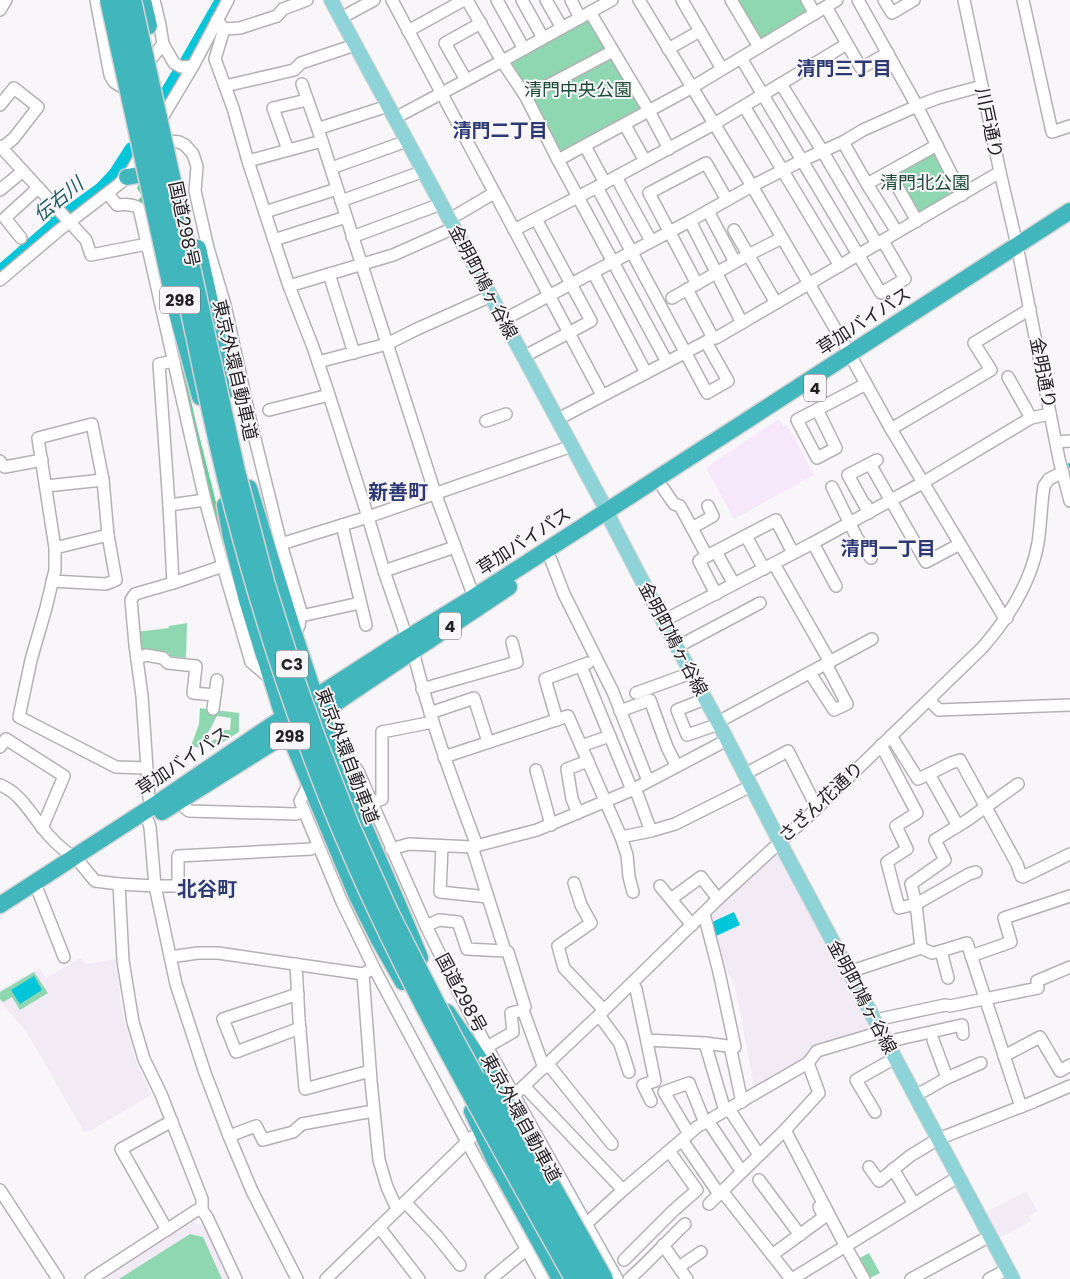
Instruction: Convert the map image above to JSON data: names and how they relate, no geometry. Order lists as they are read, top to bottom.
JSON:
{
  "streets": {
    "highway": [
      "国道298号",
      "298",
      "草加バイパス",
      "東京外環自動車道",
      "4",
      "C3"
    ],
    "main road": ["金明町鳩ヶ谷線"],
    "street": ["川戸通り", "金明通り", "さざん花通り"]
  },
  "crossings": [
    ["川戸通り", "草加バイパス"],
    ["川戸通り", "金明通り"],
    ["国道298号", "298"],
    ["国道298号", "草加バイパス"],
    ["金明町鳩ヶ谷線", "草加バイパス"],
    ["金明町鳩ヶ谷線", "さざん花通り"],
    ["298", "草加バイパス"],
    ["草加バイパス", "金明通り"],
    ["金明通り", "さざん花通り"]
  ],
  "districts": [
    "清門三丁目",
    "清門二丁目",
    "新善町",
    "清門一丁目",
    "北谷町"
  ],
  "water": ["伝右川"],
  "parks": ["清門中央公園", "清門北公園"]
}
